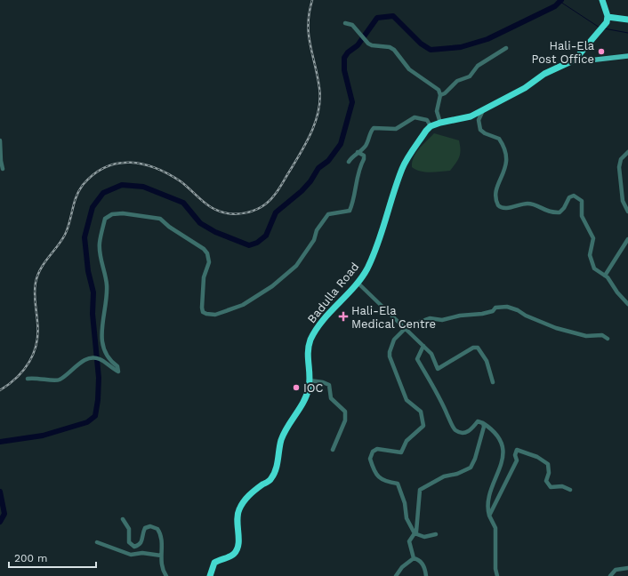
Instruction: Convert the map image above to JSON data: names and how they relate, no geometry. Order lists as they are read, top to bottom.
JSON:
{
  "streets": {
    "highway": ["Badulla Road"]
  },
  "places": {
    "other": ["Hali-Ela Post Office", "IOC"],
    "health": ["Hali-Ela Medical Centre"]
  },
  "scale_bar": "200 m"
}
